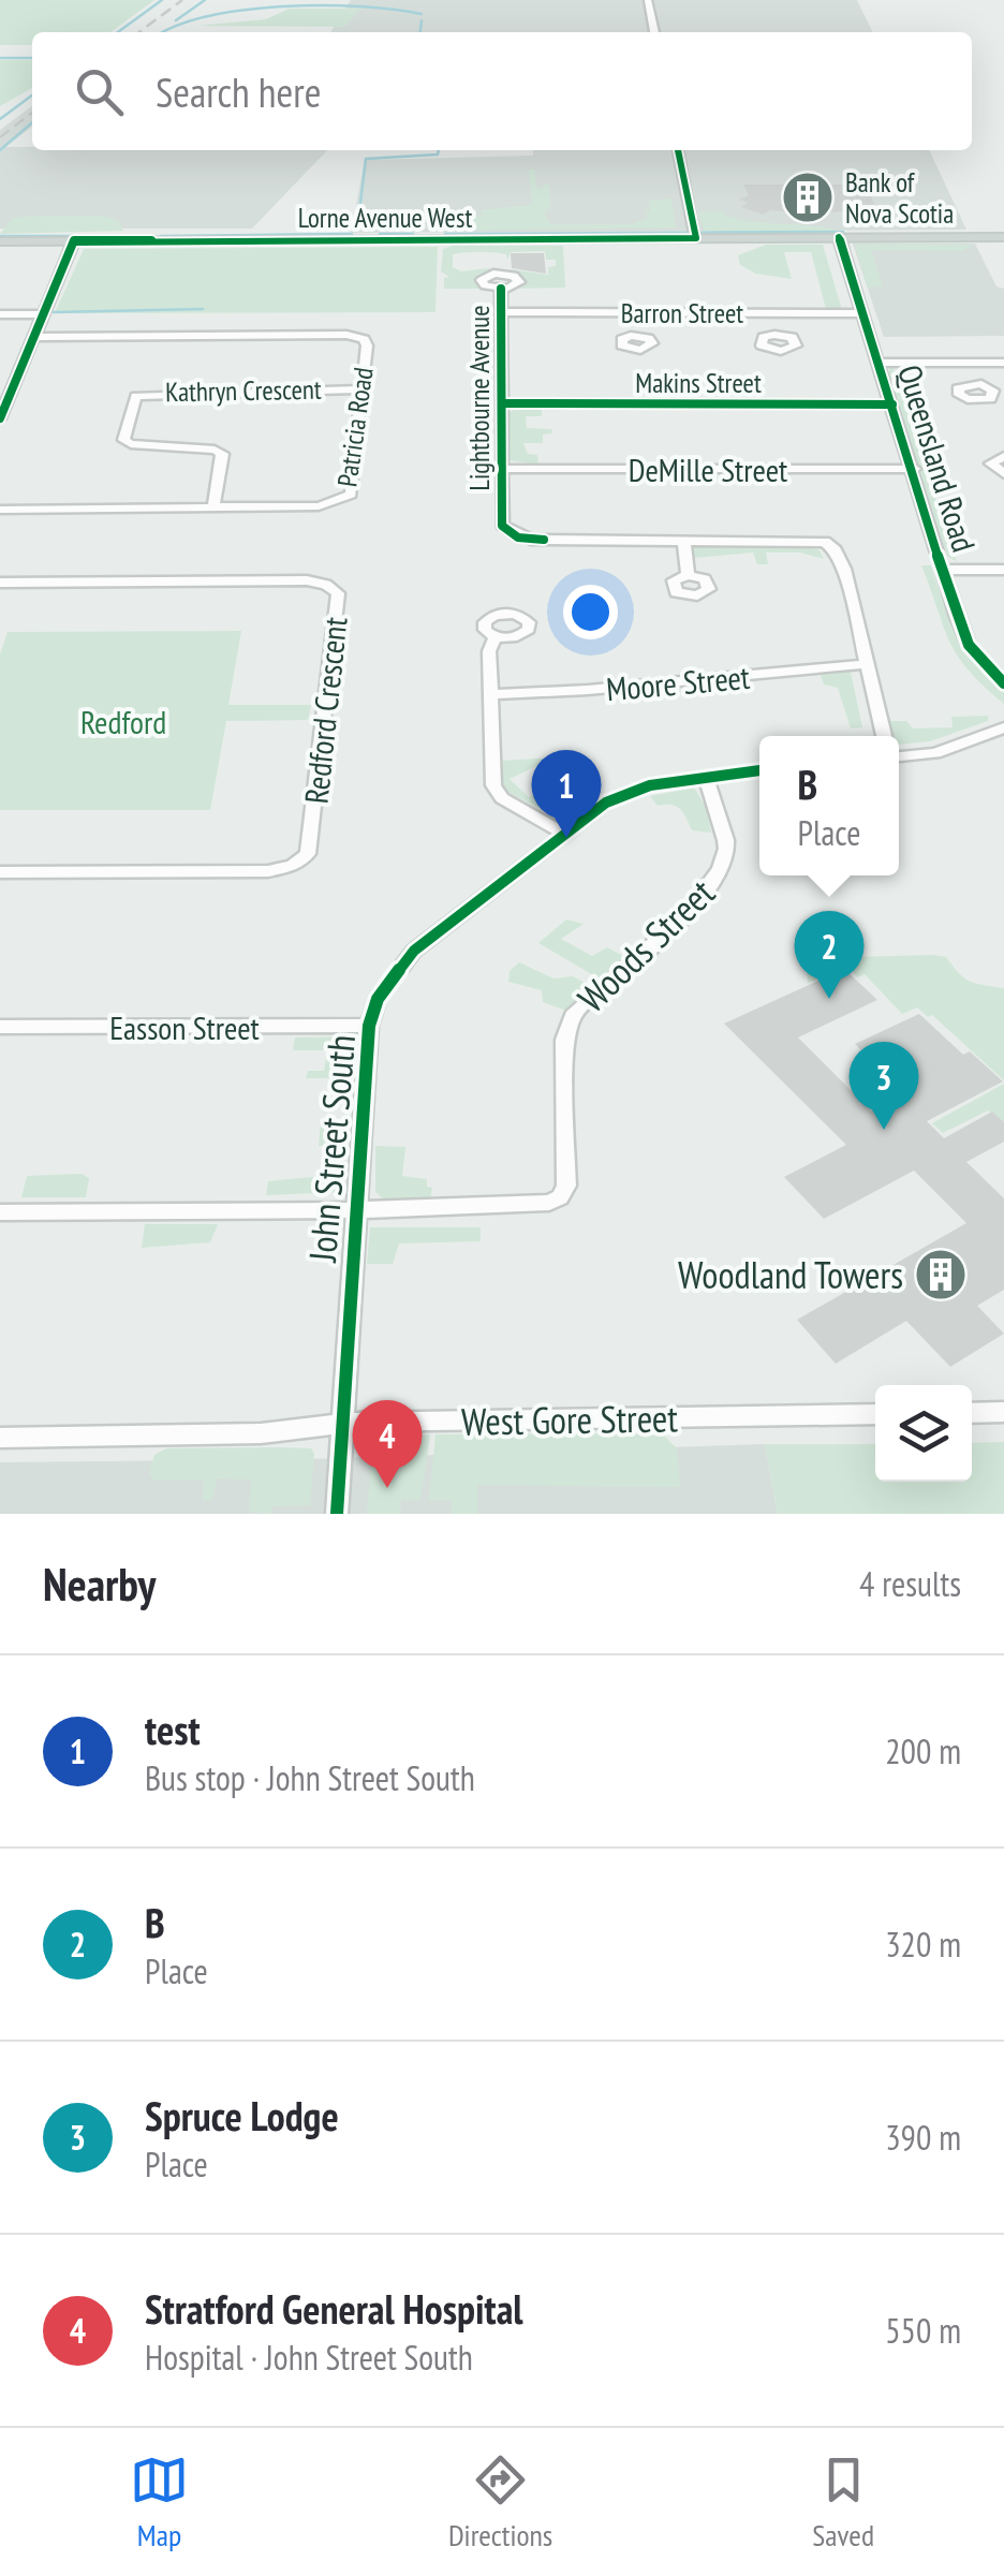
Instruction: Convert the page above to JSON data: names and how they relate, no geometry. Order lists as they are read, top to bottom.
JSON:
{
  "streets": {
    "main road": ["Lorne Avenue West"],
    "street": [
      "Barron Street",
      "Makins Street",
      "Kathryn Crescent",
      "Lightbourne Avenue",
      "Patricia Road",
      "Queensland Road",
      "DeMille Street",
      "Moore Street",
      "Redford Crescent",
      "Woods Street",
      "Easson Street",
      "John Street South",
      "West Gore Street"
    ]
  },
  "crossings": [
    ["Lorne Avenue West", "Queensland Road"],
    ["Barron Street", "Lightbourne Avenue"],
    ["Barron Street", "Queensland Road"],
    ["Makins Street", "Lightbourne Avenue"],
    ["Makins Street", "Queensland Road"],
    ["Kathryn Crescent", "Patricia Road"],
    ["Lightbourne Avenue", "DeMille Street"],
    ["Lightbourne Avenue", "Moore Street"],
    ["Queensland Road", "DeMille Street"],
    ["Woods Street", "John Street South"],
    ["Easson Street", "John Street South"],
    ["John Street South", "West Gore Street"]
  ],
  "parks": ["Redford"],
  "places": {
    "building": ["Bank of Nova Scotia", "Woodland Towers"]
  },
  "page": {
    "search": "Search here",
    "popup": ["B", "Place"],
    "pins": [
      "1",
      "2",
      "3",
      "4"
    ],
    "heading": ["Nearby", "4 results"],
    "list": [
      {
        "mark": "1",
        "name": "test",
        "note": "Bus stop · John Street South",
        "value": "200 m"
      },
      {
        "mark": "2",
        "name": "B",
        "note": "Place",
        "value": "320 m"
      },
      {
        "mark": "3",
        "name": "Spruce Lodge",
        "note": "Place",
        "value": "390 m"
      },
      {
        "mark": "4",
        "name": "Stratford General Hospital",
        "note": "Hospital · John Street South",
        "value": "550 m"
      }
    ],
    "nav": ["Map", "Directions", "Saved"]
  }
}
